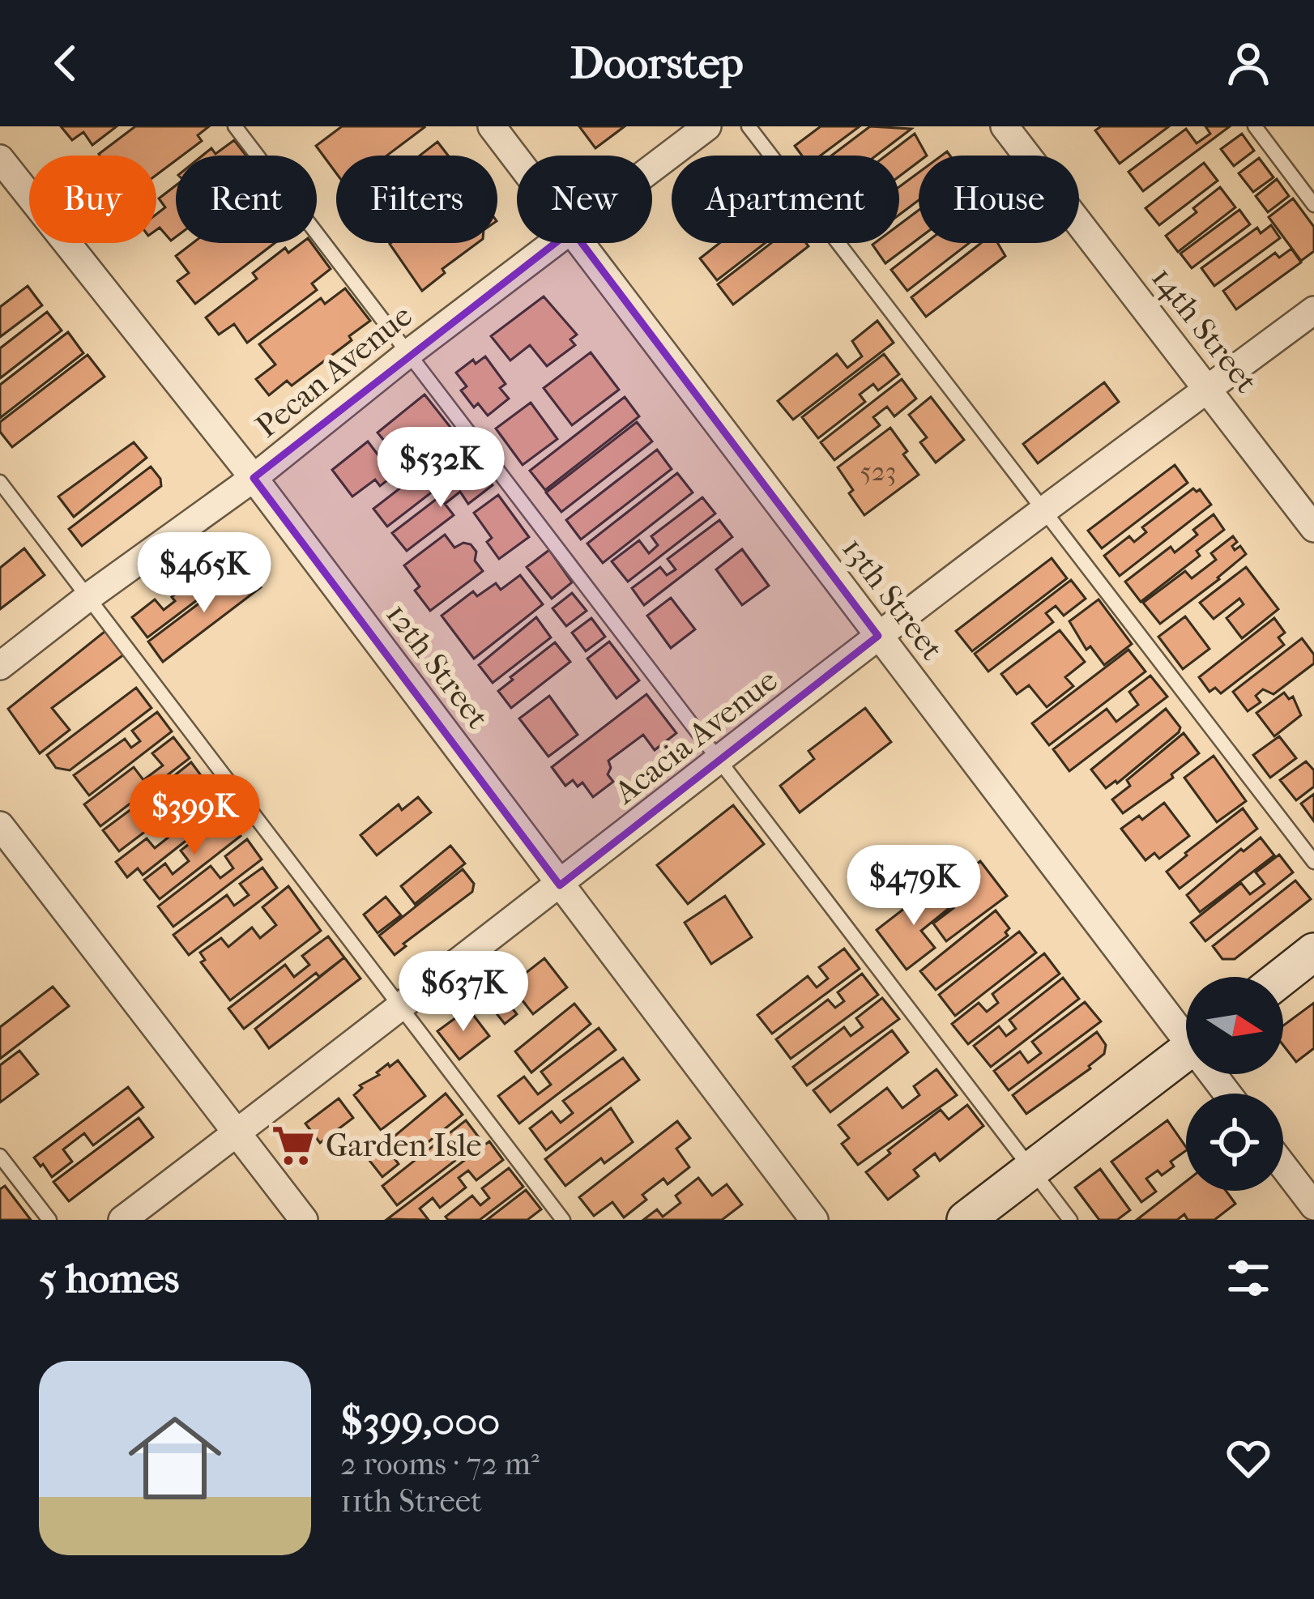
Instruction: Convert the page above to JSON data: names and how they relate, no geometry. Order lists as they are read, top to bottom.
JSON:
{
  "streets": {
    "street": [
      "14th Street",
      "Pecan Avenue",
      "13th Street",
      "12th Street",
      "Acacia Avenue"
    ]
  },
  "crossings": [
    ["14th Street", "Acacia Avenue"],
    ["Pecan Avenue", "12th Street"],
    ["13th Street", "Acacia Avenue"],
    ["12th Street", "Acacia Avenue"]
  ],
  "places": {
    "supermarket": ["Garden Isle"]
  },
  "house_numbers": ["523"],
  "north": "right",
  "page": {
    "header": "Doorstep",
    "chip": [
      "Buy",
      "Rent",
      "Filters",
      "New",
      "Apartment",
      "House"
    ],
    "price": [
      "$532K",
      "$465K",
      "$399K",
      "$479K",
      "$637K"
    ],
    "heading": "5 homes",
    "list": [
      {
        "name": "$399,000",
        "note": "2 rooms · 72 m² · 11th Street"
      }
    ]
  }
}
